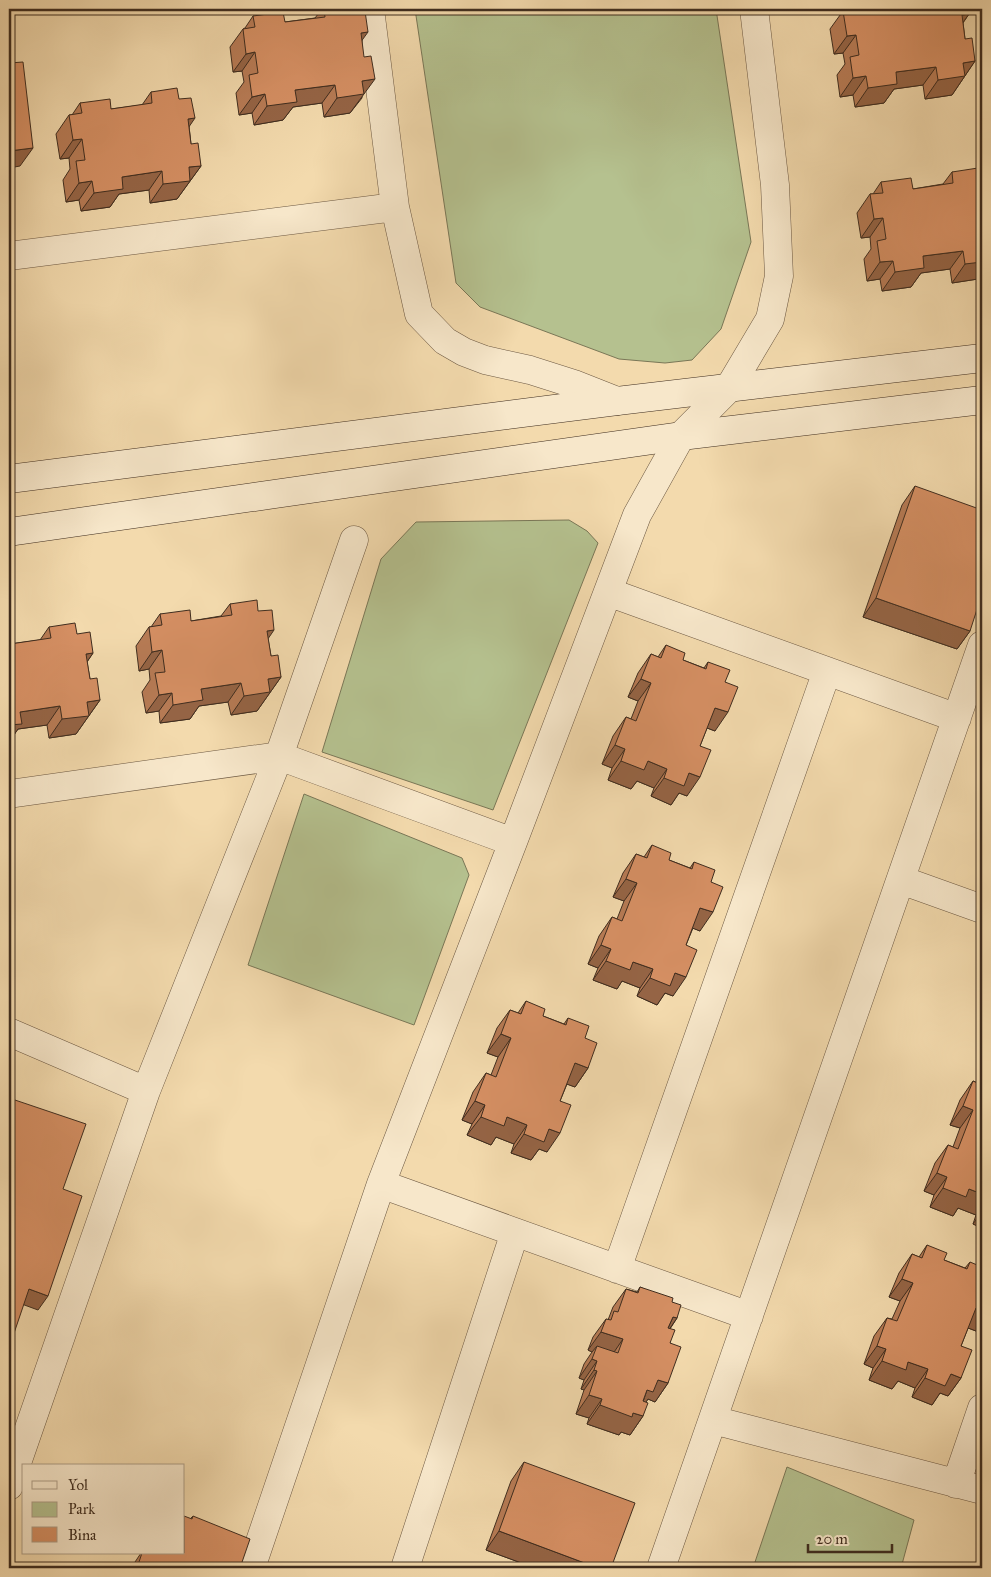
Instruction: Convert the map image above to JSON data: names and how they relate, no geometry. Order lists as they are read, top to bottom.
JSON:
{
  "legend": ["Yol", "Park", "Bina"],
  "scale_bar": "20 m"
}
